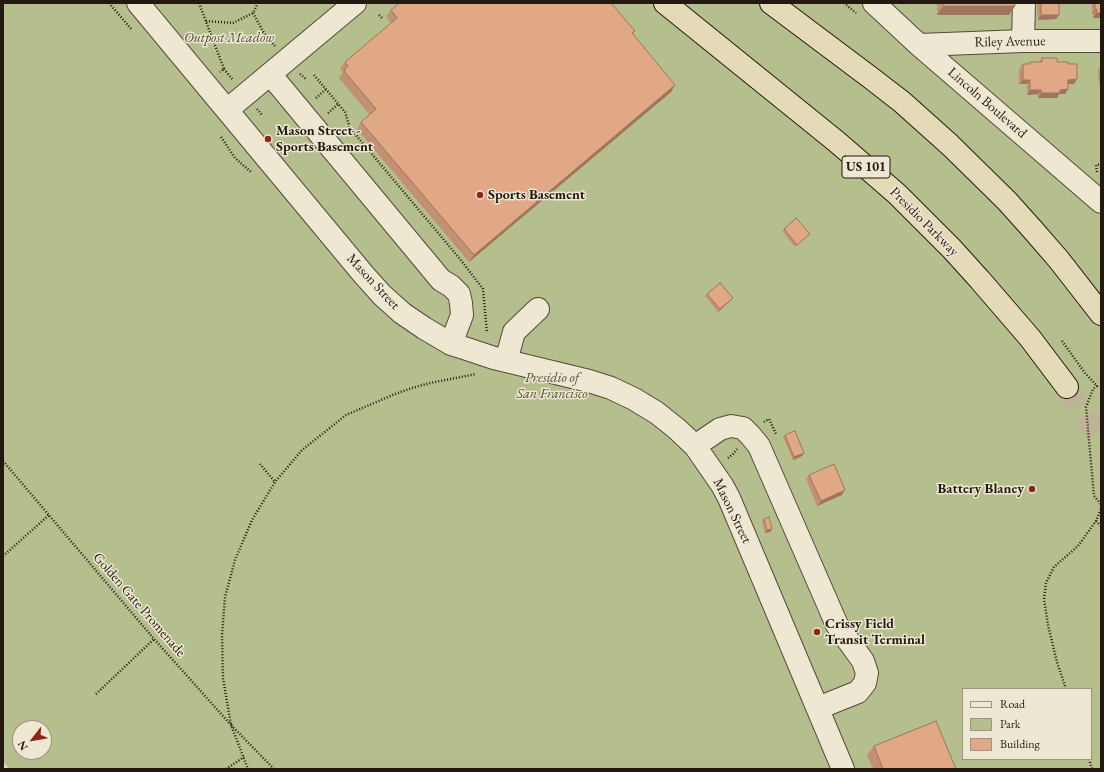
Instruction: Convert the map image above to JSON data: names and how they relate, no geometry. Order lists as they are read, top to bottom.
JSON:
{
  "streets": {
    "highway": ["US 101", "Presidio Parkway"],
    "street": ["Riley Avenue", "Lincoln Boulevard", "Mason Street"],
    "path": ["Golden Gate Promenade"]
  },
  "crossings": [
    ["Riley Avenue", "Lincoln Boulevard"]
  ],
  "parks": ["Outpost Meadow", "Presidio of San Francisco"],
  "places": [
    "Mason Street - Sports Basement",
    "Sports Basement",
    "Battery Blaney",
    "Crissy Field Transit Terminal"
  ],
  "legend": ["Road", "Park", "Building"],
  "north": "bottom left"
}
